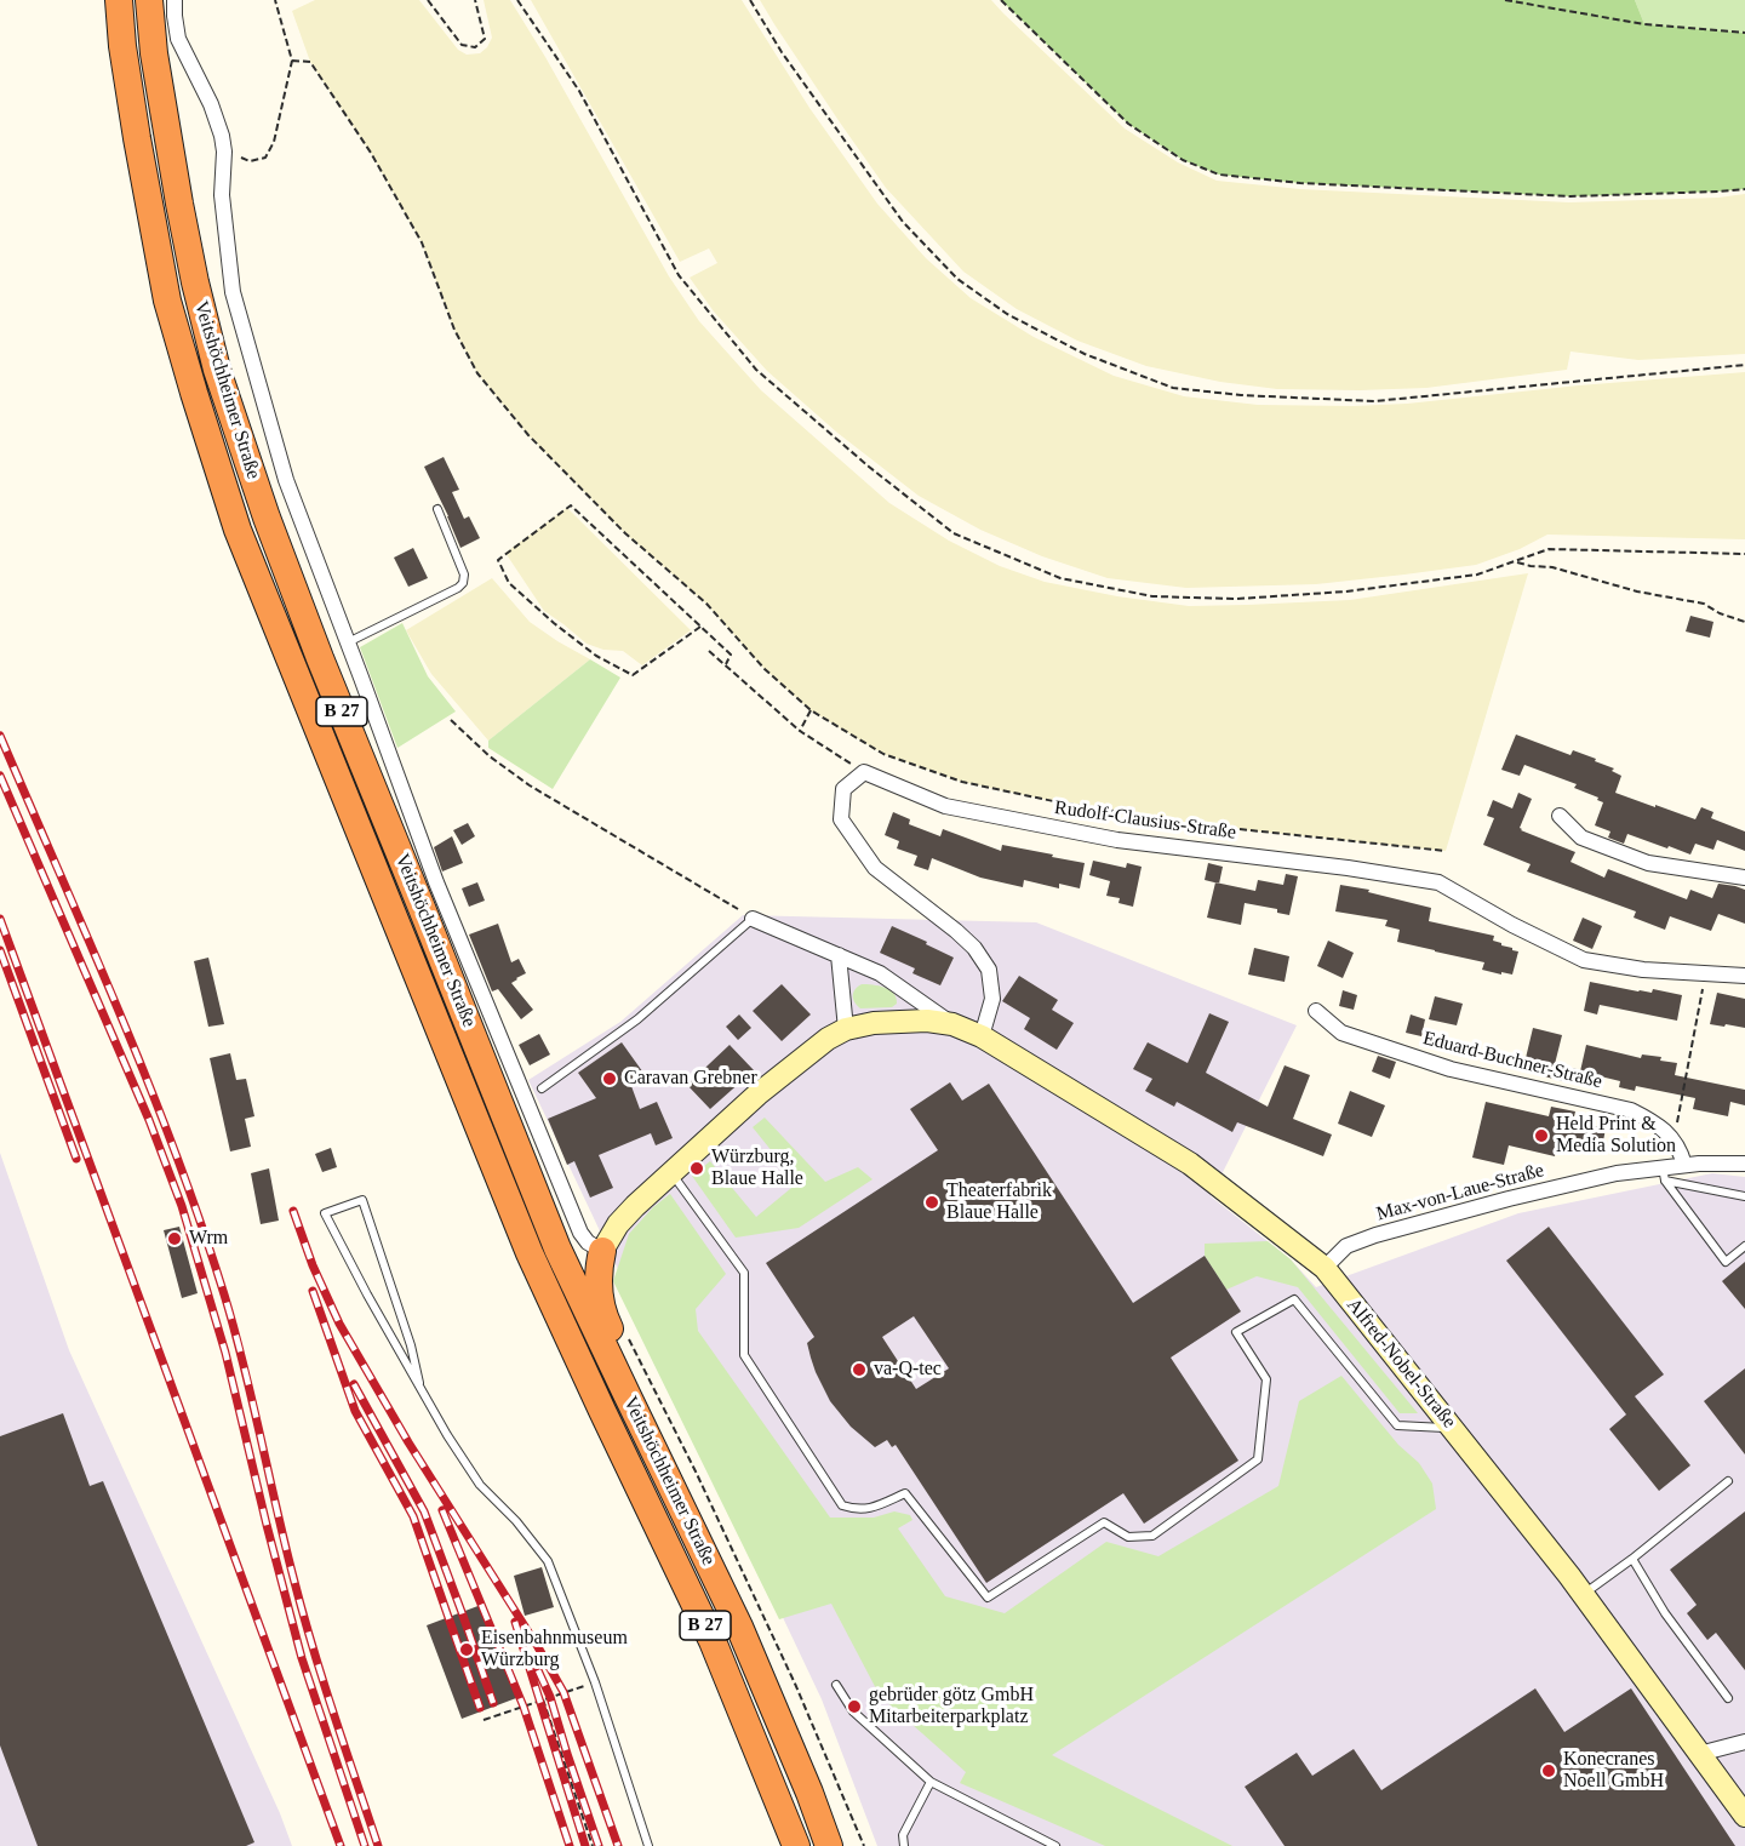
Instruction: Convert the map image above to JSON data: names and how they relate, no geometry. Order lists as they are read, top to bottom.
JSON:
{
  "streets": {
    "highway": ["Veitshöchheimer Straße", "B 27"],
    "street": [
      "Rudolf-Clausius-Straße",
      "Eduard-Buchner-Straße",
      "Max-von-Laue-Straße",
      "Alfred-Nobel-Straße"
    ]
  },
  "crossings": [
    ["Veitshöchheimer Straße", "Alfred-Nobel-Straße"],
    ["Eduard-Buchner-Straße", "Max-von-Laue-Straße"],
    ["Max-von-Laue-Straße", "Alfred-Nobel-Straße"]
  ],
  "places": [
    "Caravan Grebner",
    "Held Print & Media Solution",
    "Würzburg, Blaue Halle",
    "Theaterfabrik Blaue Halle",
    "Wrm",
    "va-Q-tec",
    "Eisenbahnmuseum Würzburg",
    "gebrüder götz GmbH Mitarbeiterparkplatz",
    "Konecranes Noell GmbH"
  ]
}
